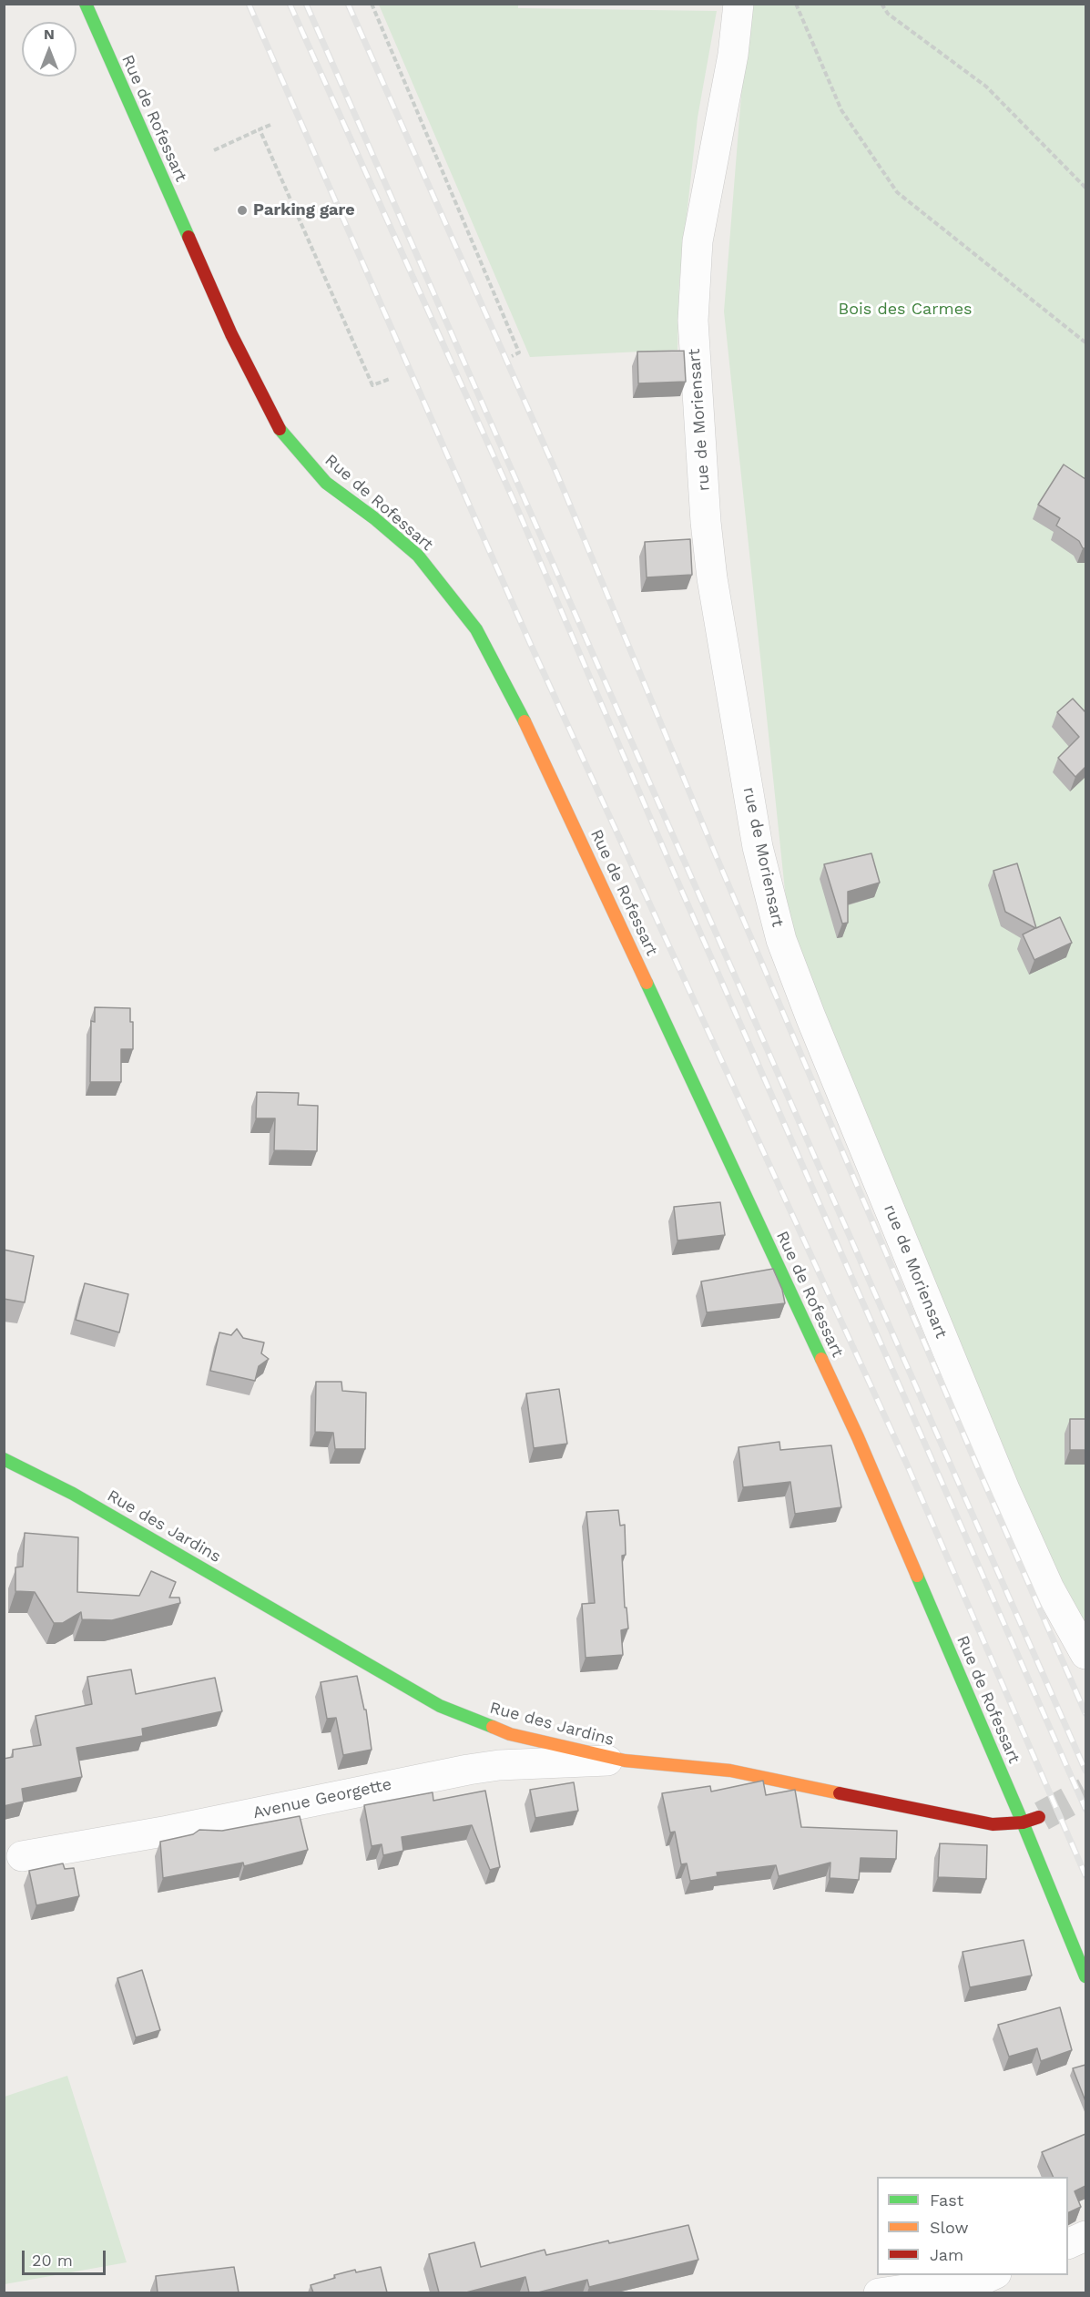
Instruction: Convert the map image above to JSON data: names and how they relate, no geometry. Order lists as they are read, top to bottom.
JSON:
{
  "streets": {
    "street": [
      "Rue de Rofessart",
      "rue de Moriensart",
      "Rue des Jardins",
      "Avenue Georgette"
    ]
  },
  "crossings": [
    ["Rue de Rofessart", "Rue des Jardins"],
    ["Rue des Jardins", "Avenue Georgette"]
  ],
  "parks": ["Bois des Carmes"],
  "places": ["Parking gare"],
  "legend": ["Fast", "Slow", "Jam"],
  "scale_bar": "20 m",
  "north": "top"
}
